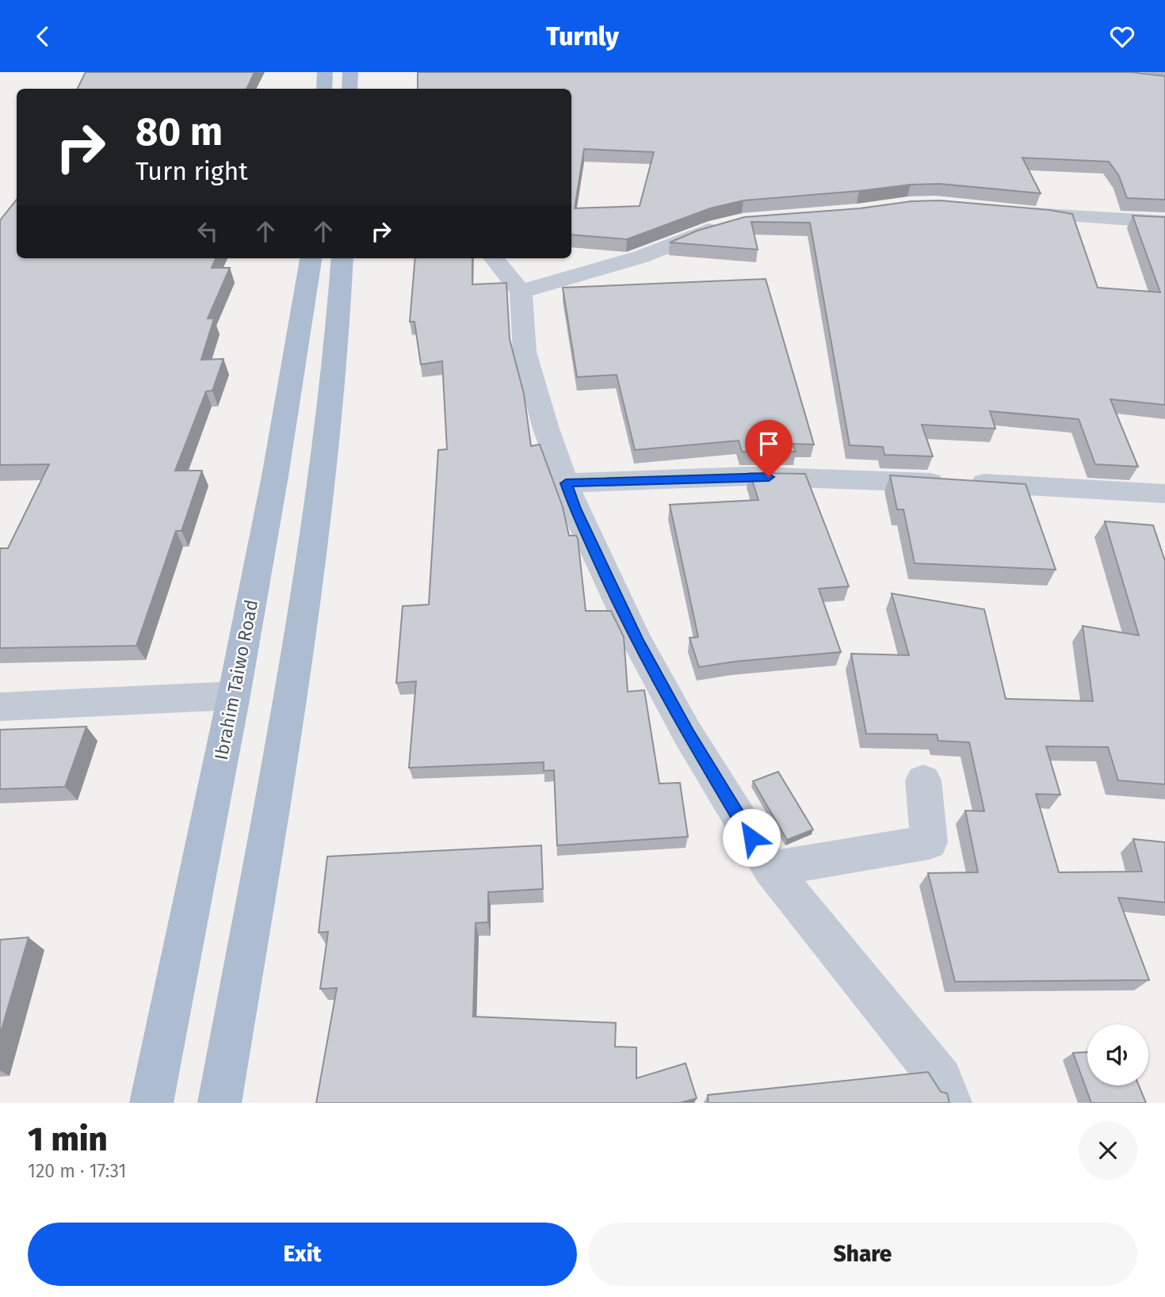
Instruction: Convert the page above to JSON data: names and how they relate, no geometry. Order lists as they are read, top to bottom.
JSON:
{
  "streets": {
    "main road": ["Ibrahim Taiwo Road"]
  },
  "page": {
    "header": "Turnly",
    "turn": ["80 m", "Turn right"],
    "heading": ["1 min", "120 m · 17:31"],
    "buttons": ["Exit", "Share"]
  }
}
